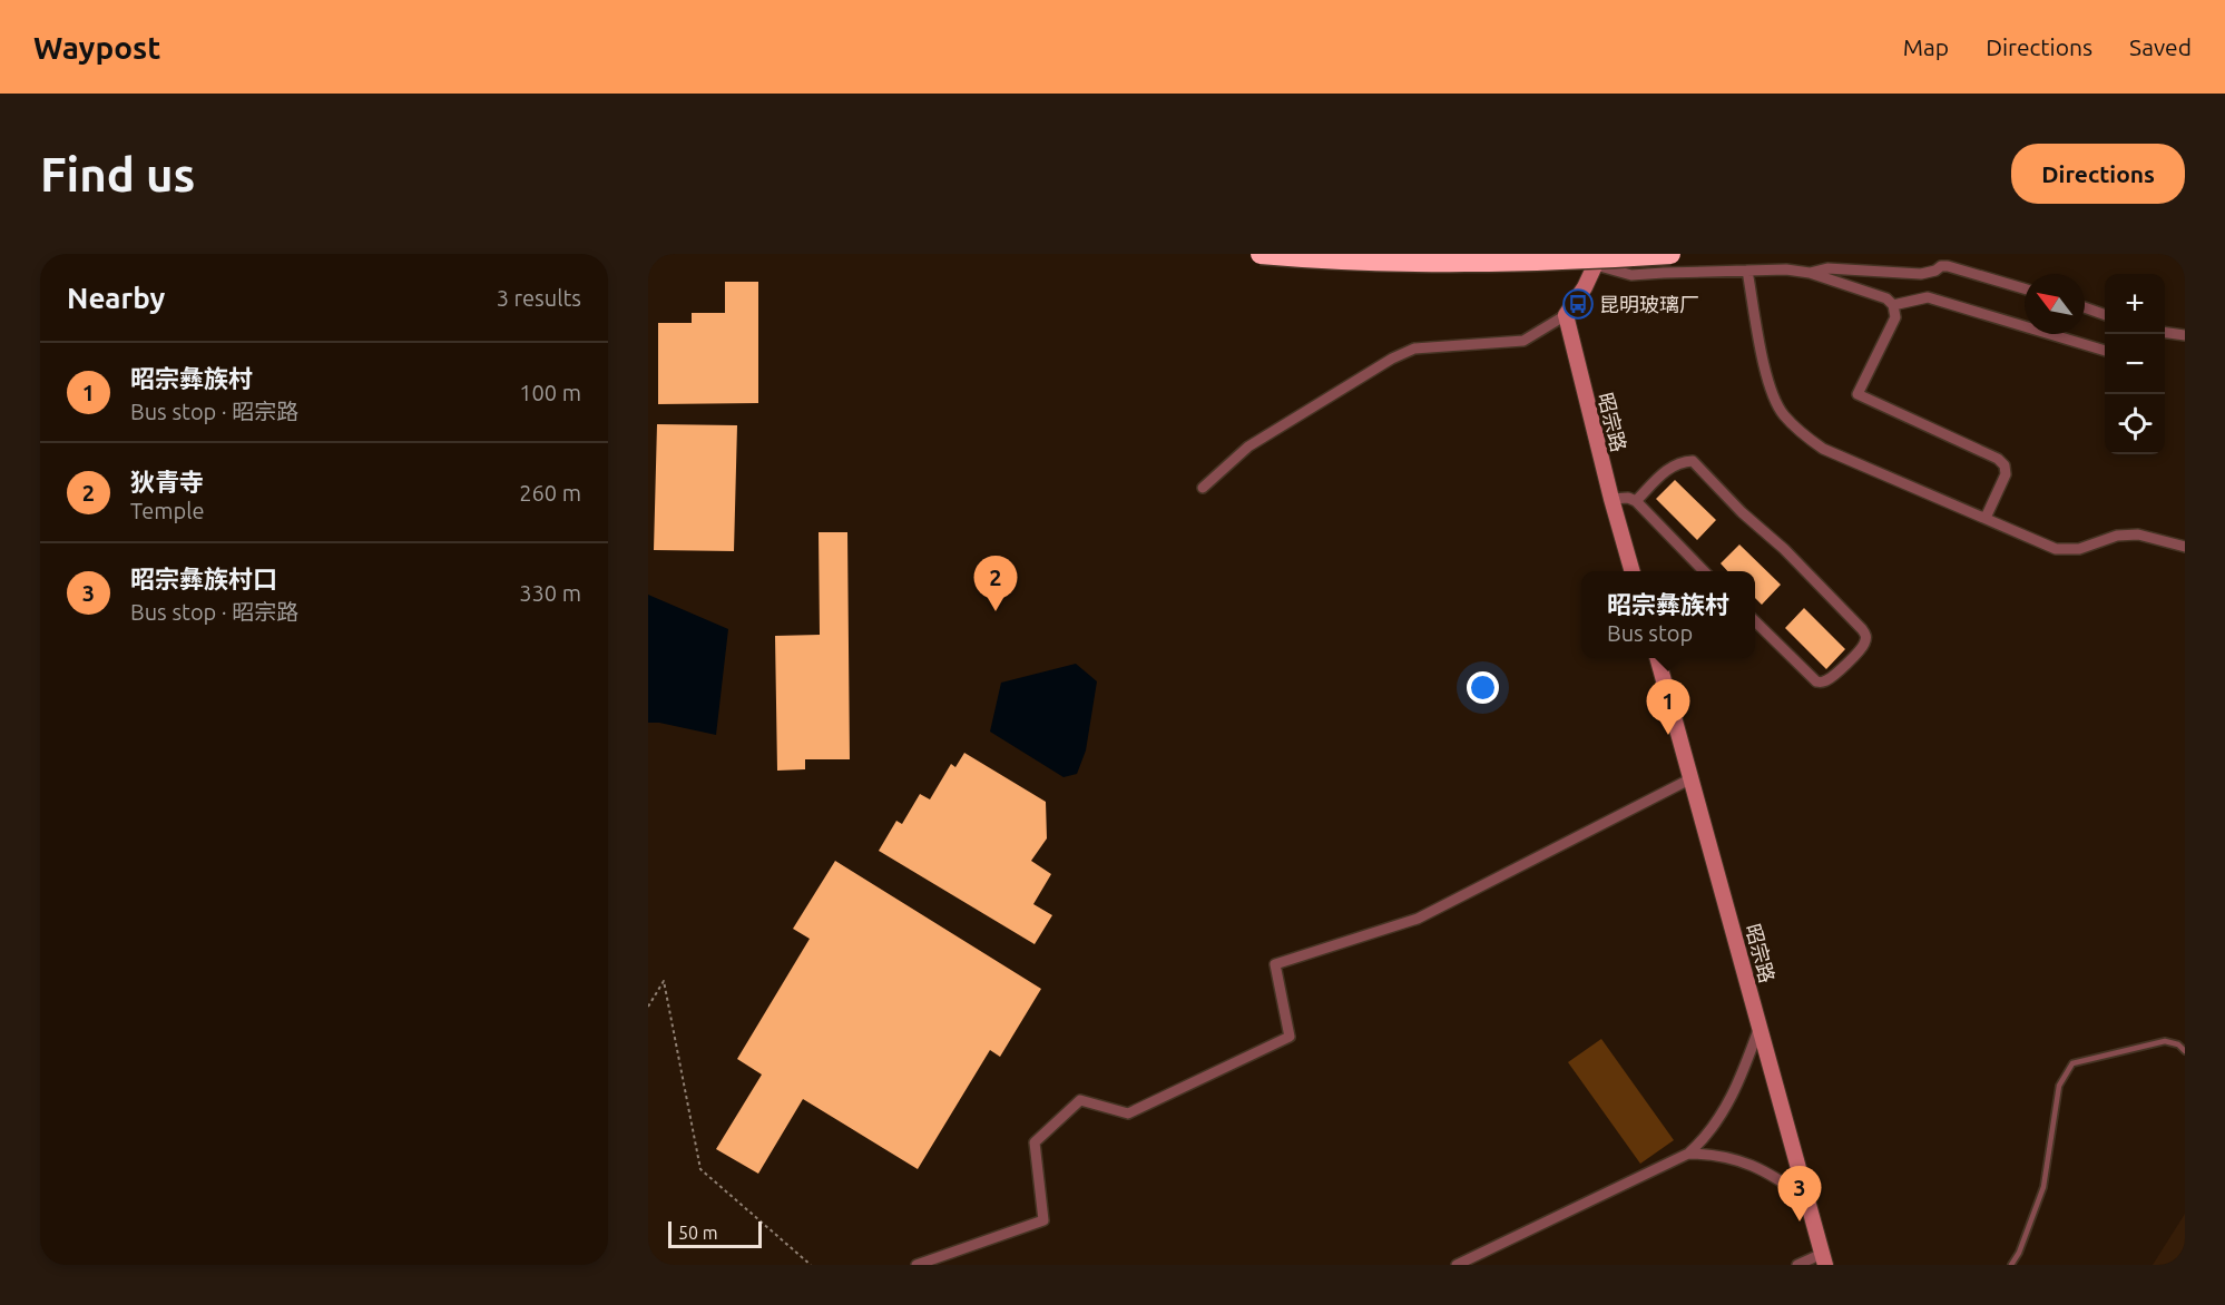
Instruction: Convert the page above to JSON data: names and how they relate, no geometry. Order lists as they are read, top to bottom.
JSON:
{
  "streets": {
    "street": ["昭宗路"]
  },
  "places": {
    "bus stop": ["昆明玻璃厂"]
  },
  "scale_bar": "50 m",
  "north": "top left",
  "page": {
    "header": "Waypost",
    "nav": ["Map", "Directions", "Saved"],
    "buttons": "Directions",
    "title": "Find us",
    "heading": ["Nearby", "3 results"],
    "map_buttons": ["+", "−"],
    "list": [
      {
        "mark": "1",
        "name": "昭宗彝族村",
        "note": "Bus stop · 昭宗路",
        "value": "100 m"
      },
      {
        "mark": "2",
        "name": "狄青寺",
        "note": "Temple",
        "value": "260 m"
      },
      {
        "mark": "3",
        "name": "昭宗彝族村口",
        "note": "Bus stop · 昭宗路",
        "value": "330 m"
      }
    ],
    "pins": ["2", "1", "3"],
    "popup": ["昭宗彝族村", "Bus stop"],
    "scale": "50 m"
  }
}
